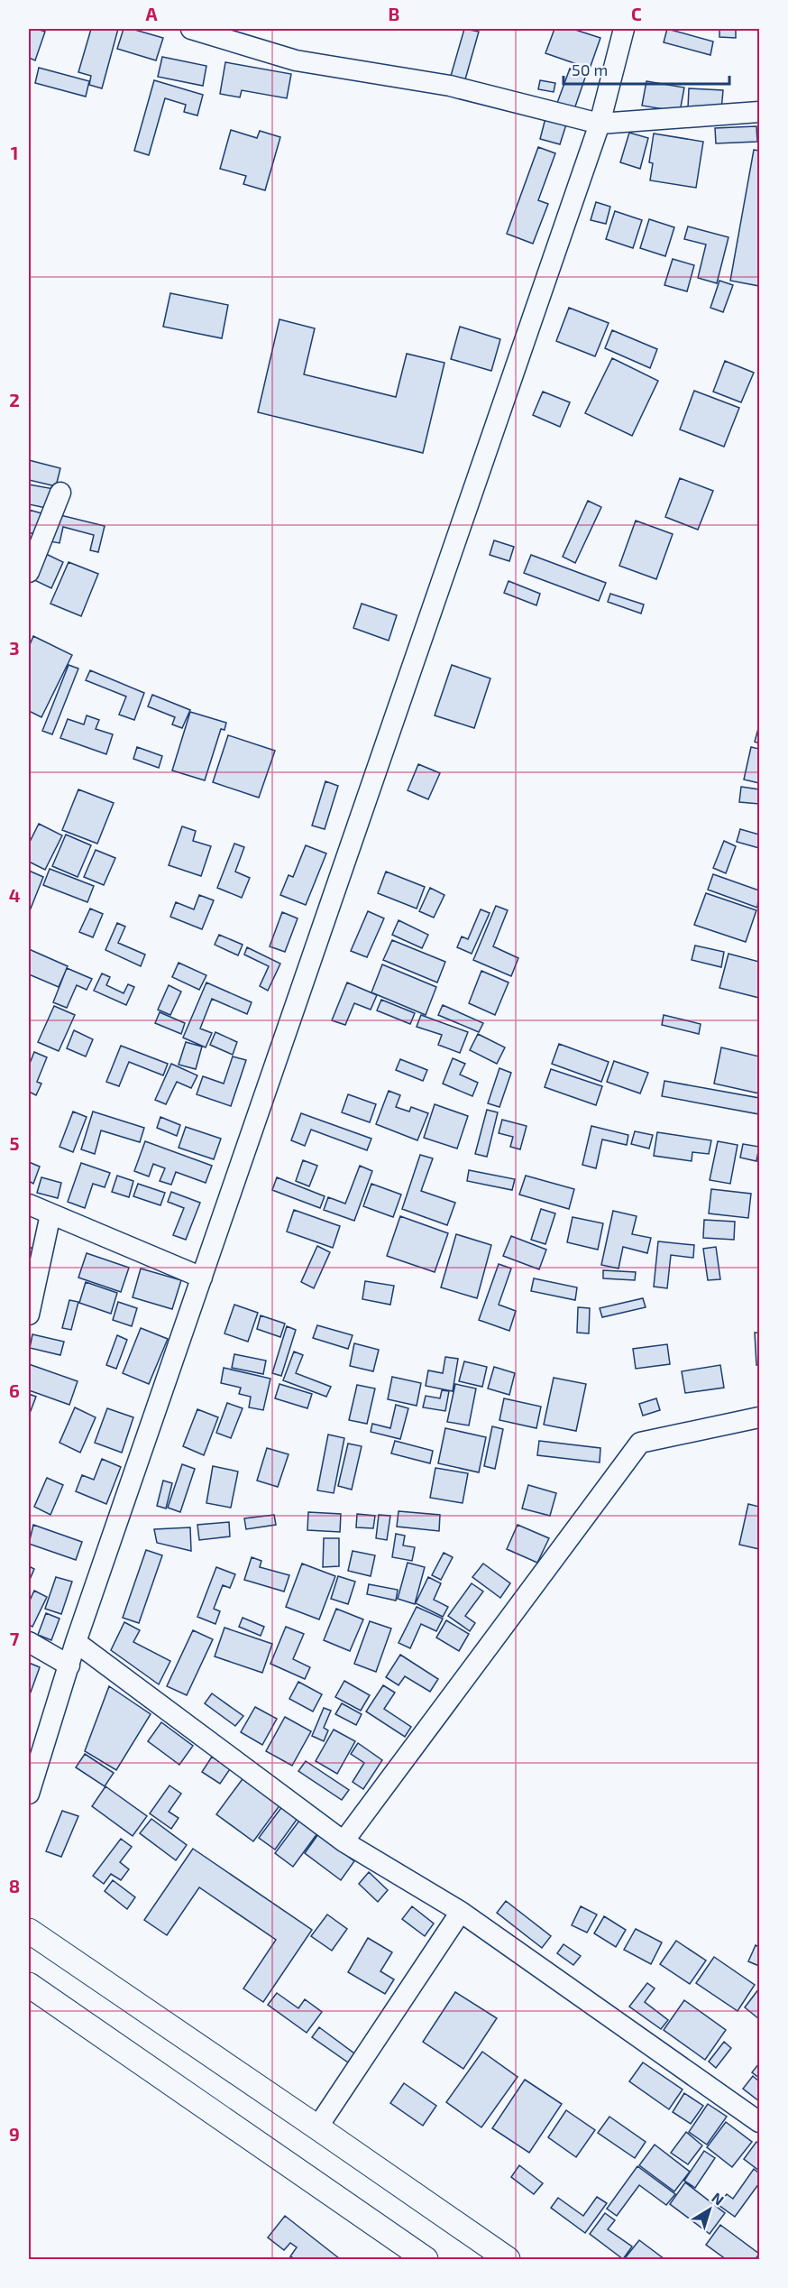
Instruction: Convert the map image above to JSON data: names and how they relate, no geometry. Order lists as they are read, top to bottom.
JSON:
{
  "scale_bar": "50 m",
  "north": "top right",
  "grid": {
    "columns": ["A", "B", "C"],
    "rows": [
      "1",
      "2",
      "3",
      "4",
      "5",
      "6",
      "7",
      "8",
      "9"
    ]
  }
}
